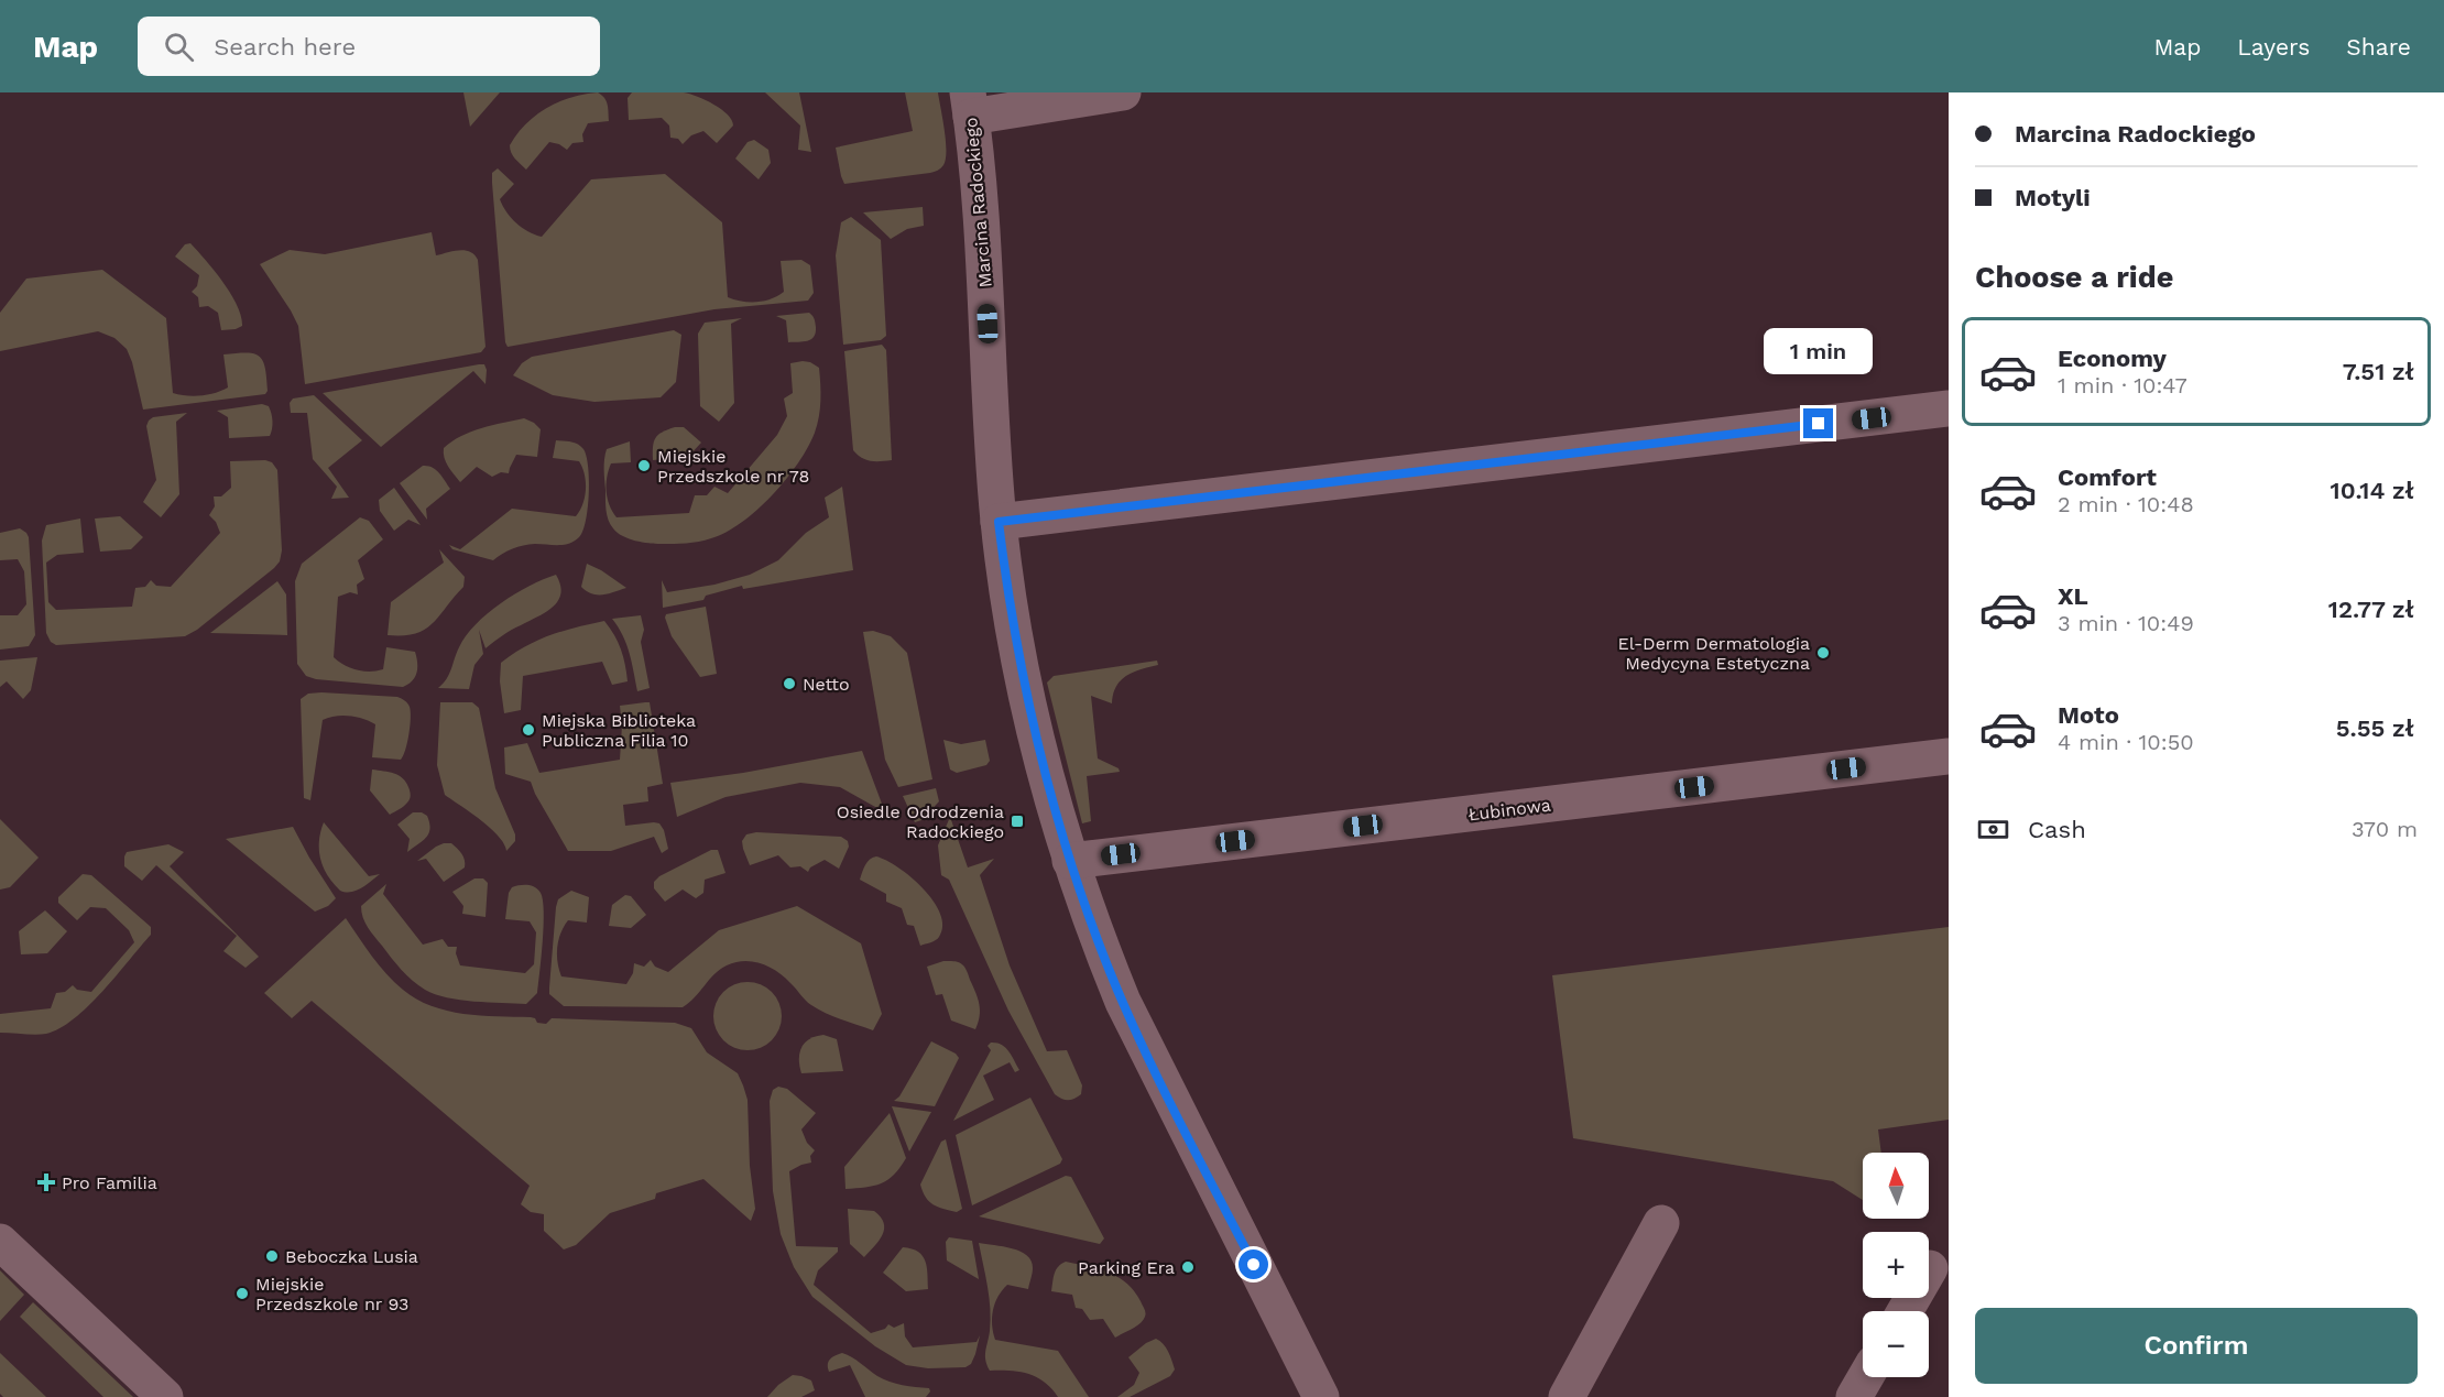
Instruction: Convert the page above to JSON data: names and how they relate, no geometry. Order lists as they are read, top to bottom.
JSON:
{
  "streets": {
    "street": ["Marcina Radockiego", "Łubinowa"]
  },
  "crossings": [
    ["Marcina Radockiego", "Łubinowa"]
  ],
  "places": {
    "other": [
      "Miejskie Przedszkole nr 78",
      "El-Derm Dermatologia Medycyna Estetyczna",
      "Netto",
      "Miejska Biblioteka Publiczna Filia 10",
      "Beboczka Lusia",
      "Parking Era",
      "Miejskie Przedszkole nr 93"
    ],
    "transit": ["Osiedle Odrodzenia Radockiego"],
    "health": ["Pro Familia"]
  },
  "north": "top",
  "page": {
    "header": "Map",
    "search": "Search here",
    "nav": ["Map", "Layers", "Share"],
    "banner": ["Marcina Radockiego", "Motyli"],
    "heading": "Choose a ride",
    "list": [
      {
        "name": "Economy",
        "note": "1 min · 10:47",
        "value": "7.51 zł"
      },
      {
        "name": "Comfort",
        "note": "2 min · 10:48",
        "value": "10.14 zł"
      },
      {
        "name": "XL",
        "note": "3 min · 10:49",
        "value": "12.77 zł"
      },
      {
        "name": "Moto",
        "note": "4 min · 10:50",
        "value": "5.55 zł"
      }
    ],
    "bubble": "1 min",
    "pay": ["Cash", "370 m"],
    "map_buttons": ["+", "−"],
    "buttons": "Confirm"
  }
}
